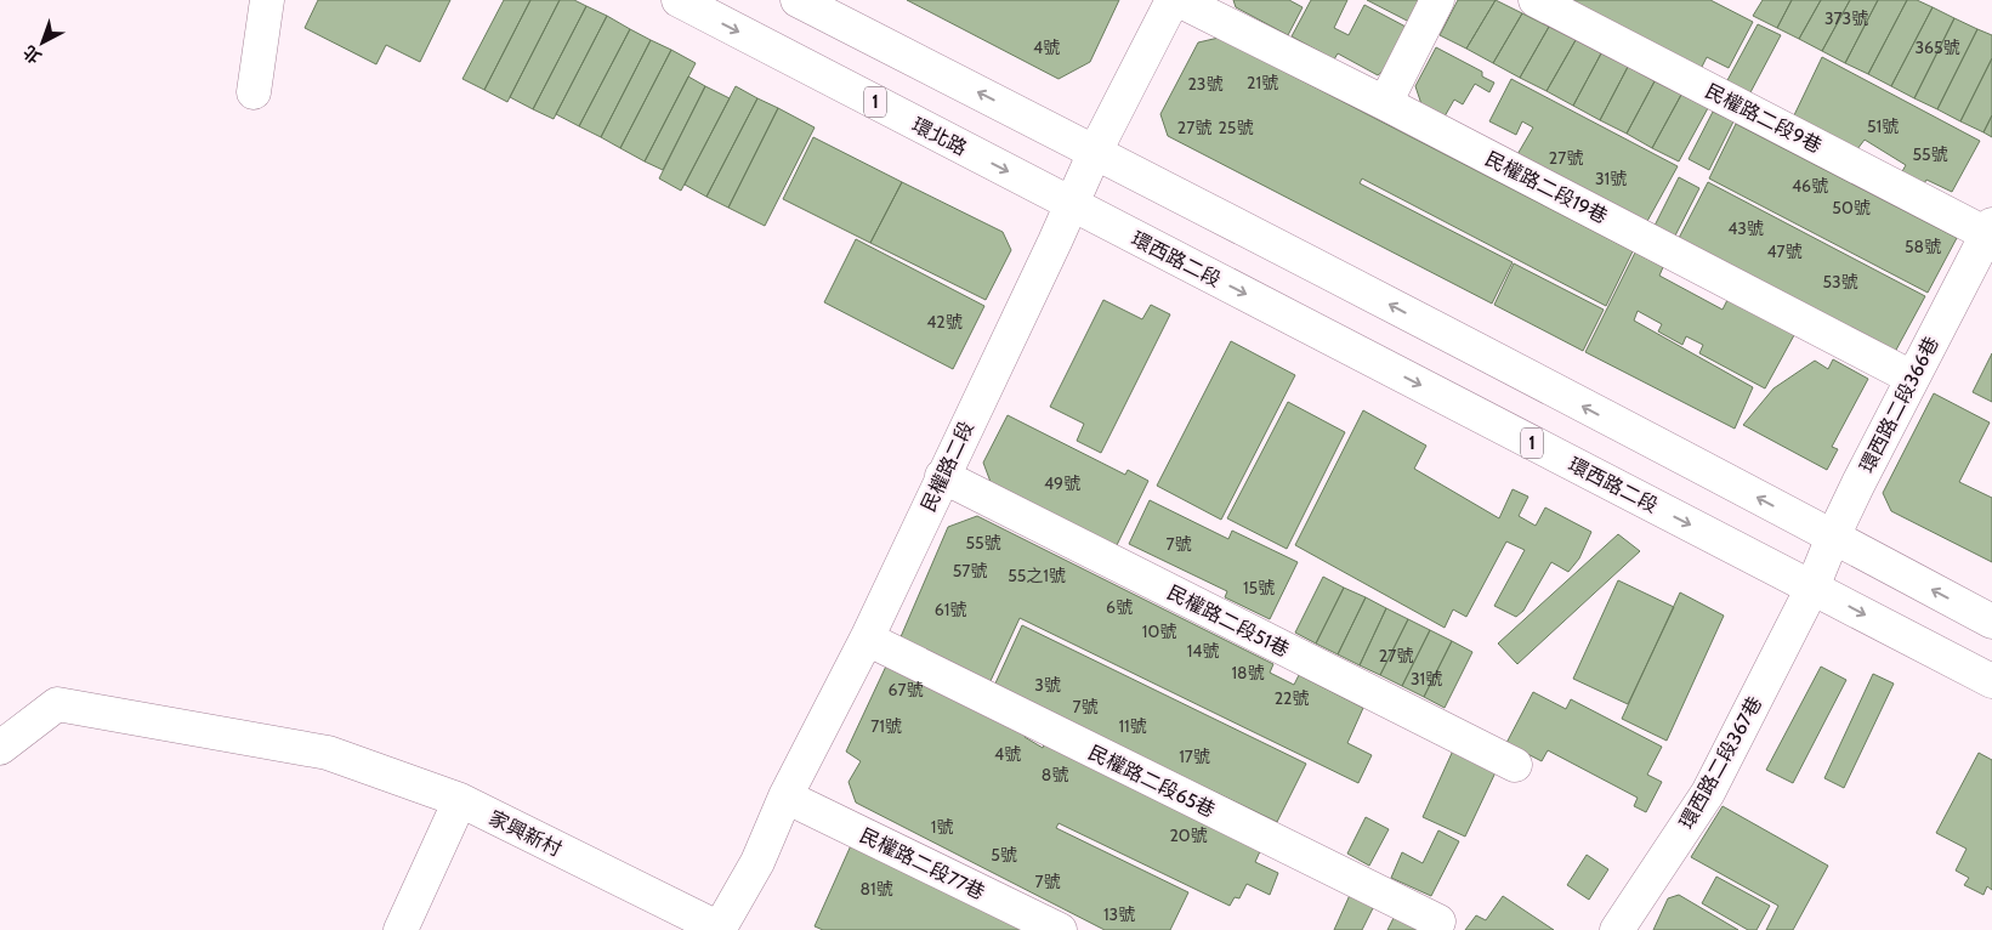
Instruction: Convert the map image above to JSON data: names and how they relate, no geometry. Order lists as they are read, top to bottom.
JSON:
{
  "streets": {
    "main road": [
      "1",
      "民權路二段9巷",
      "環北路",
      "民權路二段19巷",
      "環西路二段",
      "環西路二段366巷",
      "民權路二段",
      "民權路二段51巷",
      "環西路二段367巷",
      "民權路二段65巷",
      "家興新村",
      "民權路二段77巷"
    ]
  },
  "crossings": [
    ["民權路二段9巷", "環西路二段366巷"],
    ["環北路", "環西路二段"],
    ["環北路", "民權路二段"],
    ["民權路二段19巷", "環西路二段366巷"],
    ["環西路二段", "環西路二段366巷"],
    ["環西路二段", "民權路二段"],
    ["環西路二段", "環西路二段367巷"],
    ["環西路二段366巷", "環西路二段367巷"],
    ["民權路二段", "民權路二段51巷"],
    ["民權路二段", "民權路二段65巷"],
    ["民權路二段", "家興新村"],
    ["民權路二段", "民權路二段77巷"]
  ],
  "house_numbers": [
    "373號",
    "4號",
    "365號",
    "21號",
    "23號",
    "51號",
    "27號",
    "25號",
    "55號",
    "27號",
    "31號",
    "46號",
    "50號",
    "43號",
    "58號",
    "47號",
    "53號",
    "42號",
    "49號",
    "55號",
    "7號",
    "57號",
    "55之1號",
    "15號",
    "6號",
    "61號",
    "10號",
    "14號",
    "27號",
    "18號",
    "31號",
    "3號",
    "67號",
    "22號",
    "7號",
    "71號",
    "11號",
    "4號",
    "17號",
    "8號",
    "1號",
    "20號",
    "5號",
    "7號",
    "81號",
    "13號"
  ],
  "north": "bottom left"
}
